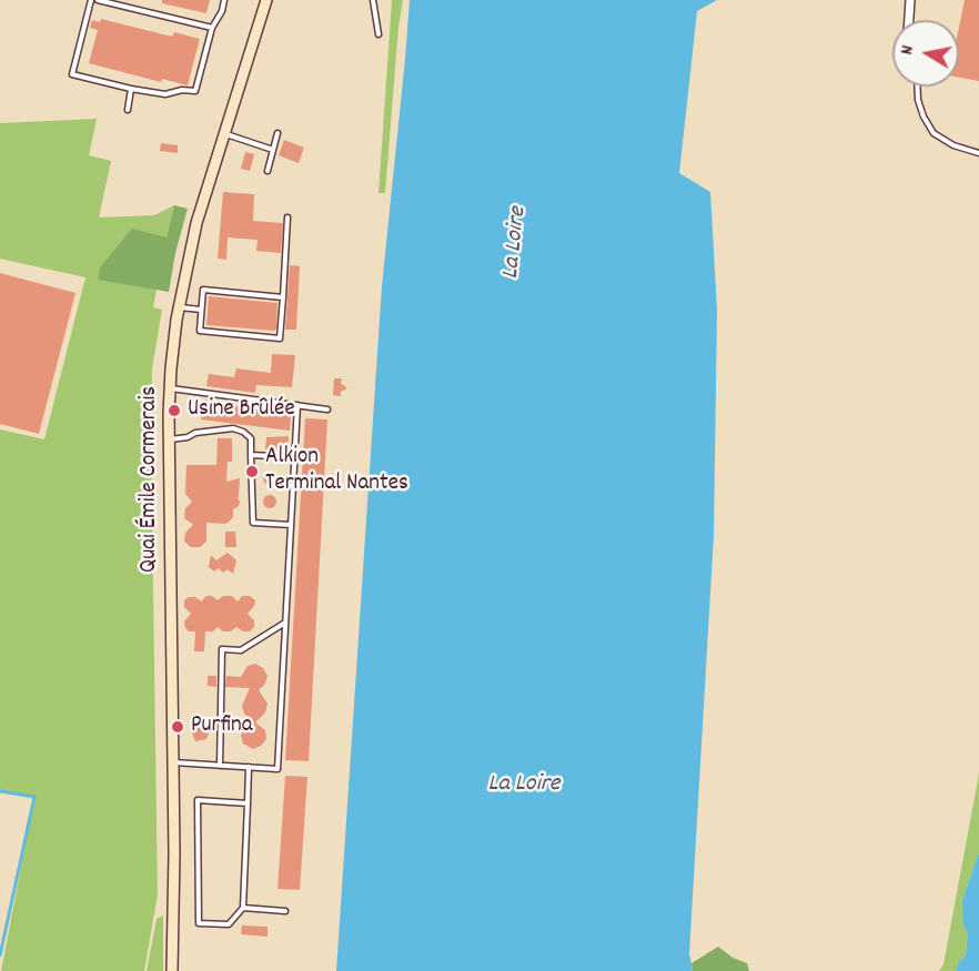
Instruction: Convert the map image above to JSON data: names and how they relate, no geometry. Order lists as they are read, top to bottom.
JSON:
{
  "streets": {
    "main road": ["Quai Émile Cormerais"]
  },
  "water": ["La Loire"],
  "places": ["Usine Brûlée", "Alkion Terminal Nantes", "Purfina"],
  "north": "left"
}
